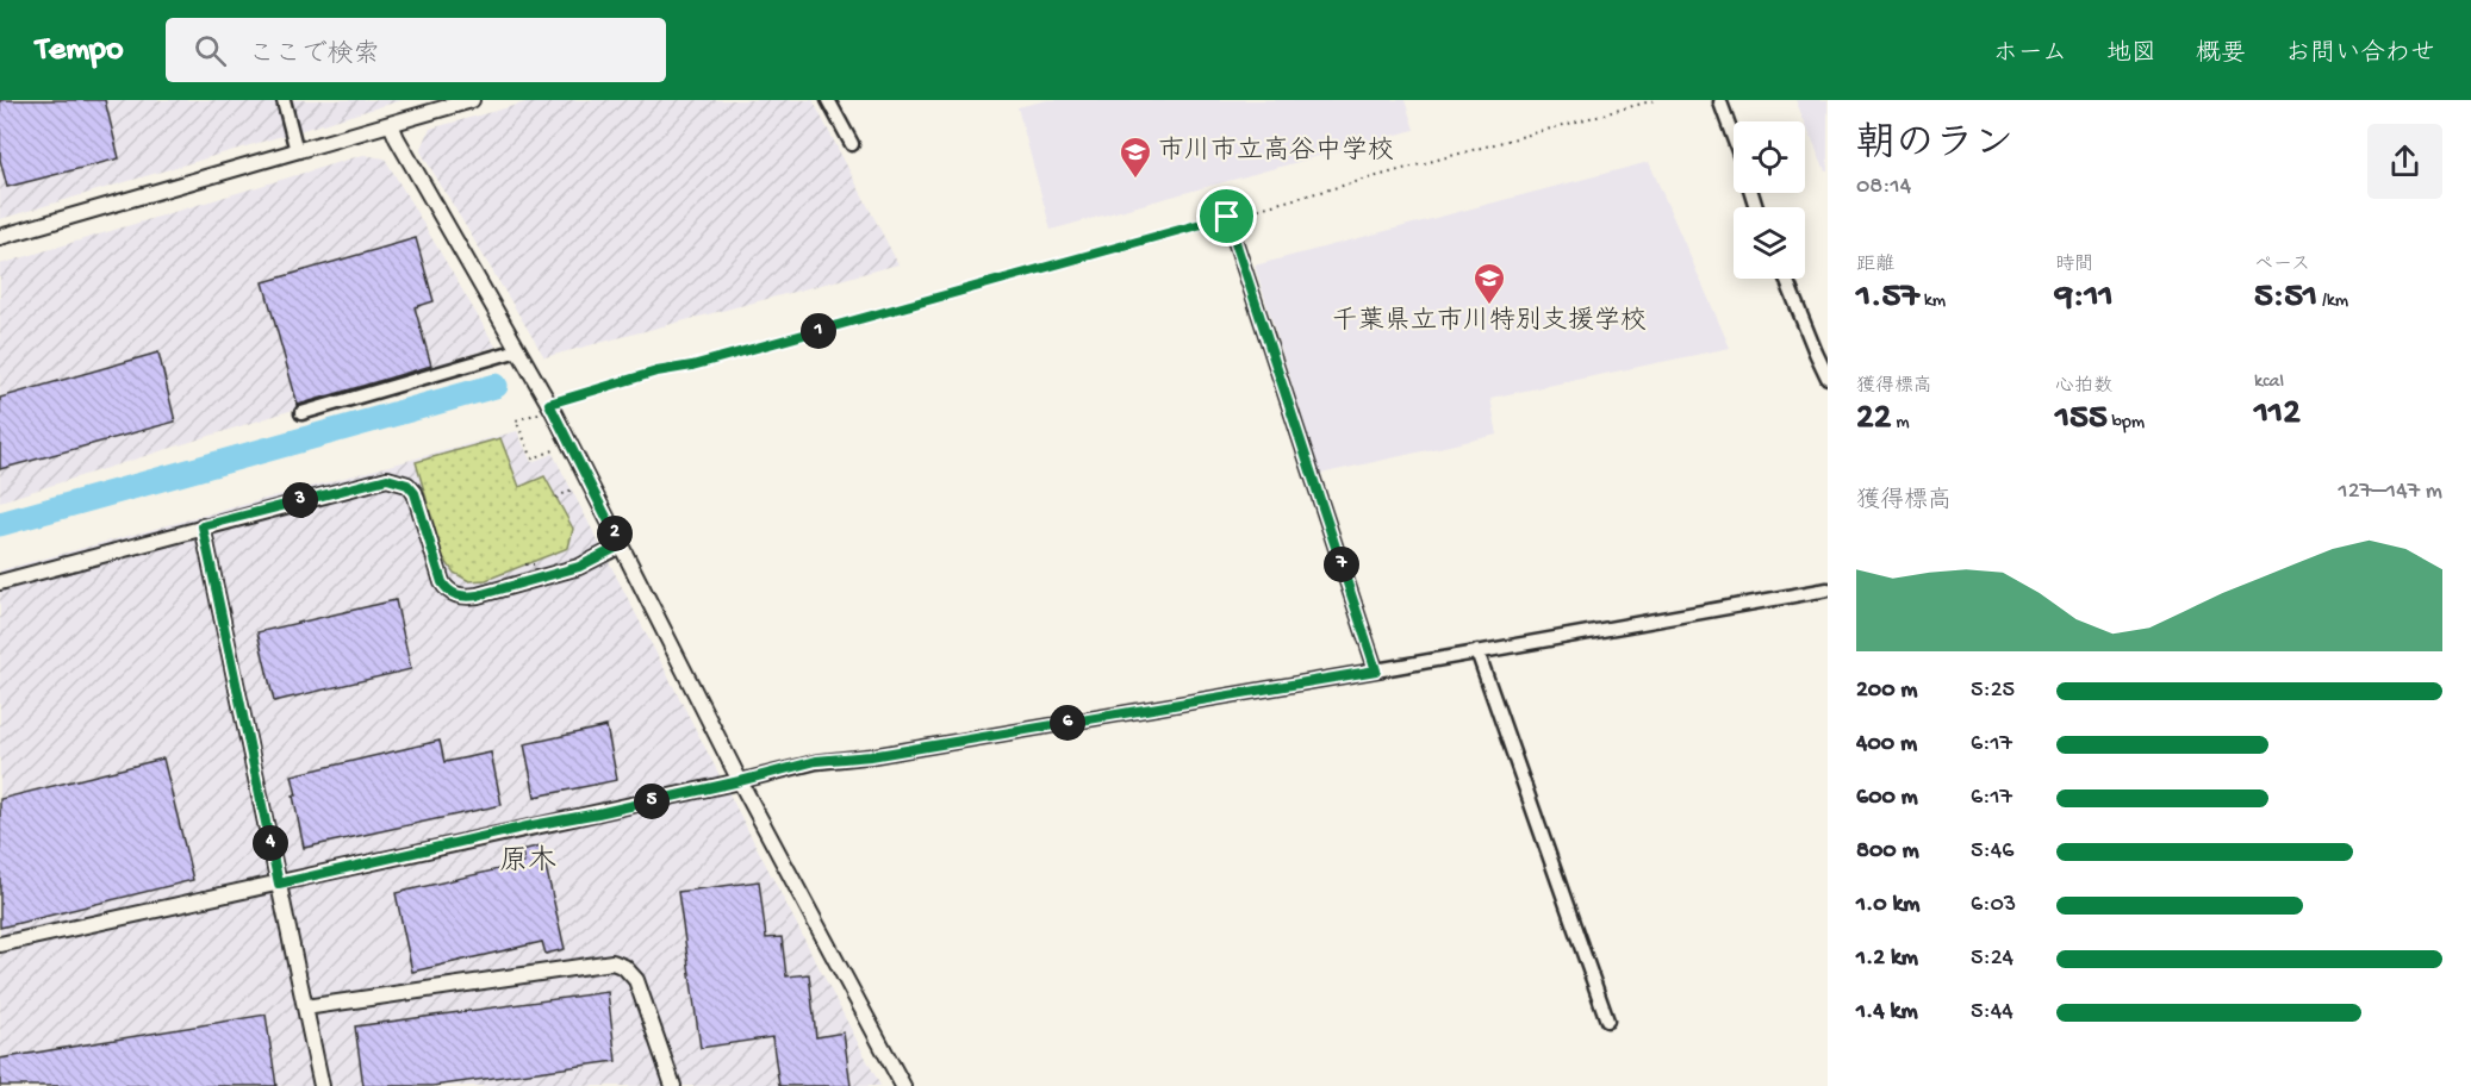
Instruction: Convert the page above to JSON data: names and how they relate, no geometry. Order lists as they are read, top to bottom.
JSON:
{
  "districts": ["原木"],
  "places": {
    "school or university": ["市川市立高谷中学校", "千葉県立市川特別支援学校"]
  },
  "page": {
    "header": "Tempo",
    "search": "ここで検索",
    "nav": [
      "ホーム",
      "地図",
      "概要",
      "お問い合わせ"
    ],
    "heading": ["朝のラン", "08:14"],
    "stats": [
      ["距離", "1.57 km"],
      ["時間", "9:11"],
      ["ペース", "5:51 /km"],
      ["獲得標高", "22 m"],
      ["心拍数", "155 bpm"],
      ["kcal", "112"]
    ],
    "pins": [
      "1",
      "3",
      "2",
      "7",
      "6",
      "5",
      "4"
    ],
    "chart": ["獲得標高", "127–147 m"],
    "list": [
      {
        "name": "200 m",
        "note": "5:25"
      },
      {
        "name": "400 m",
        "note": "6:17"
      },
      {
        "name": "600 m",
        "note": "6:17"
      },
      {
        "name": "800 m",
        "note": "5:46"
      },
      {
        "name": "1.0 km",
        "note": "6:03"
      },
      {
        "name": "1.2 km",
        "note": "5:24"
      },
      {
        "name": "1.4 km",
        "note": "5:44"
      }
    ]
  }
}
